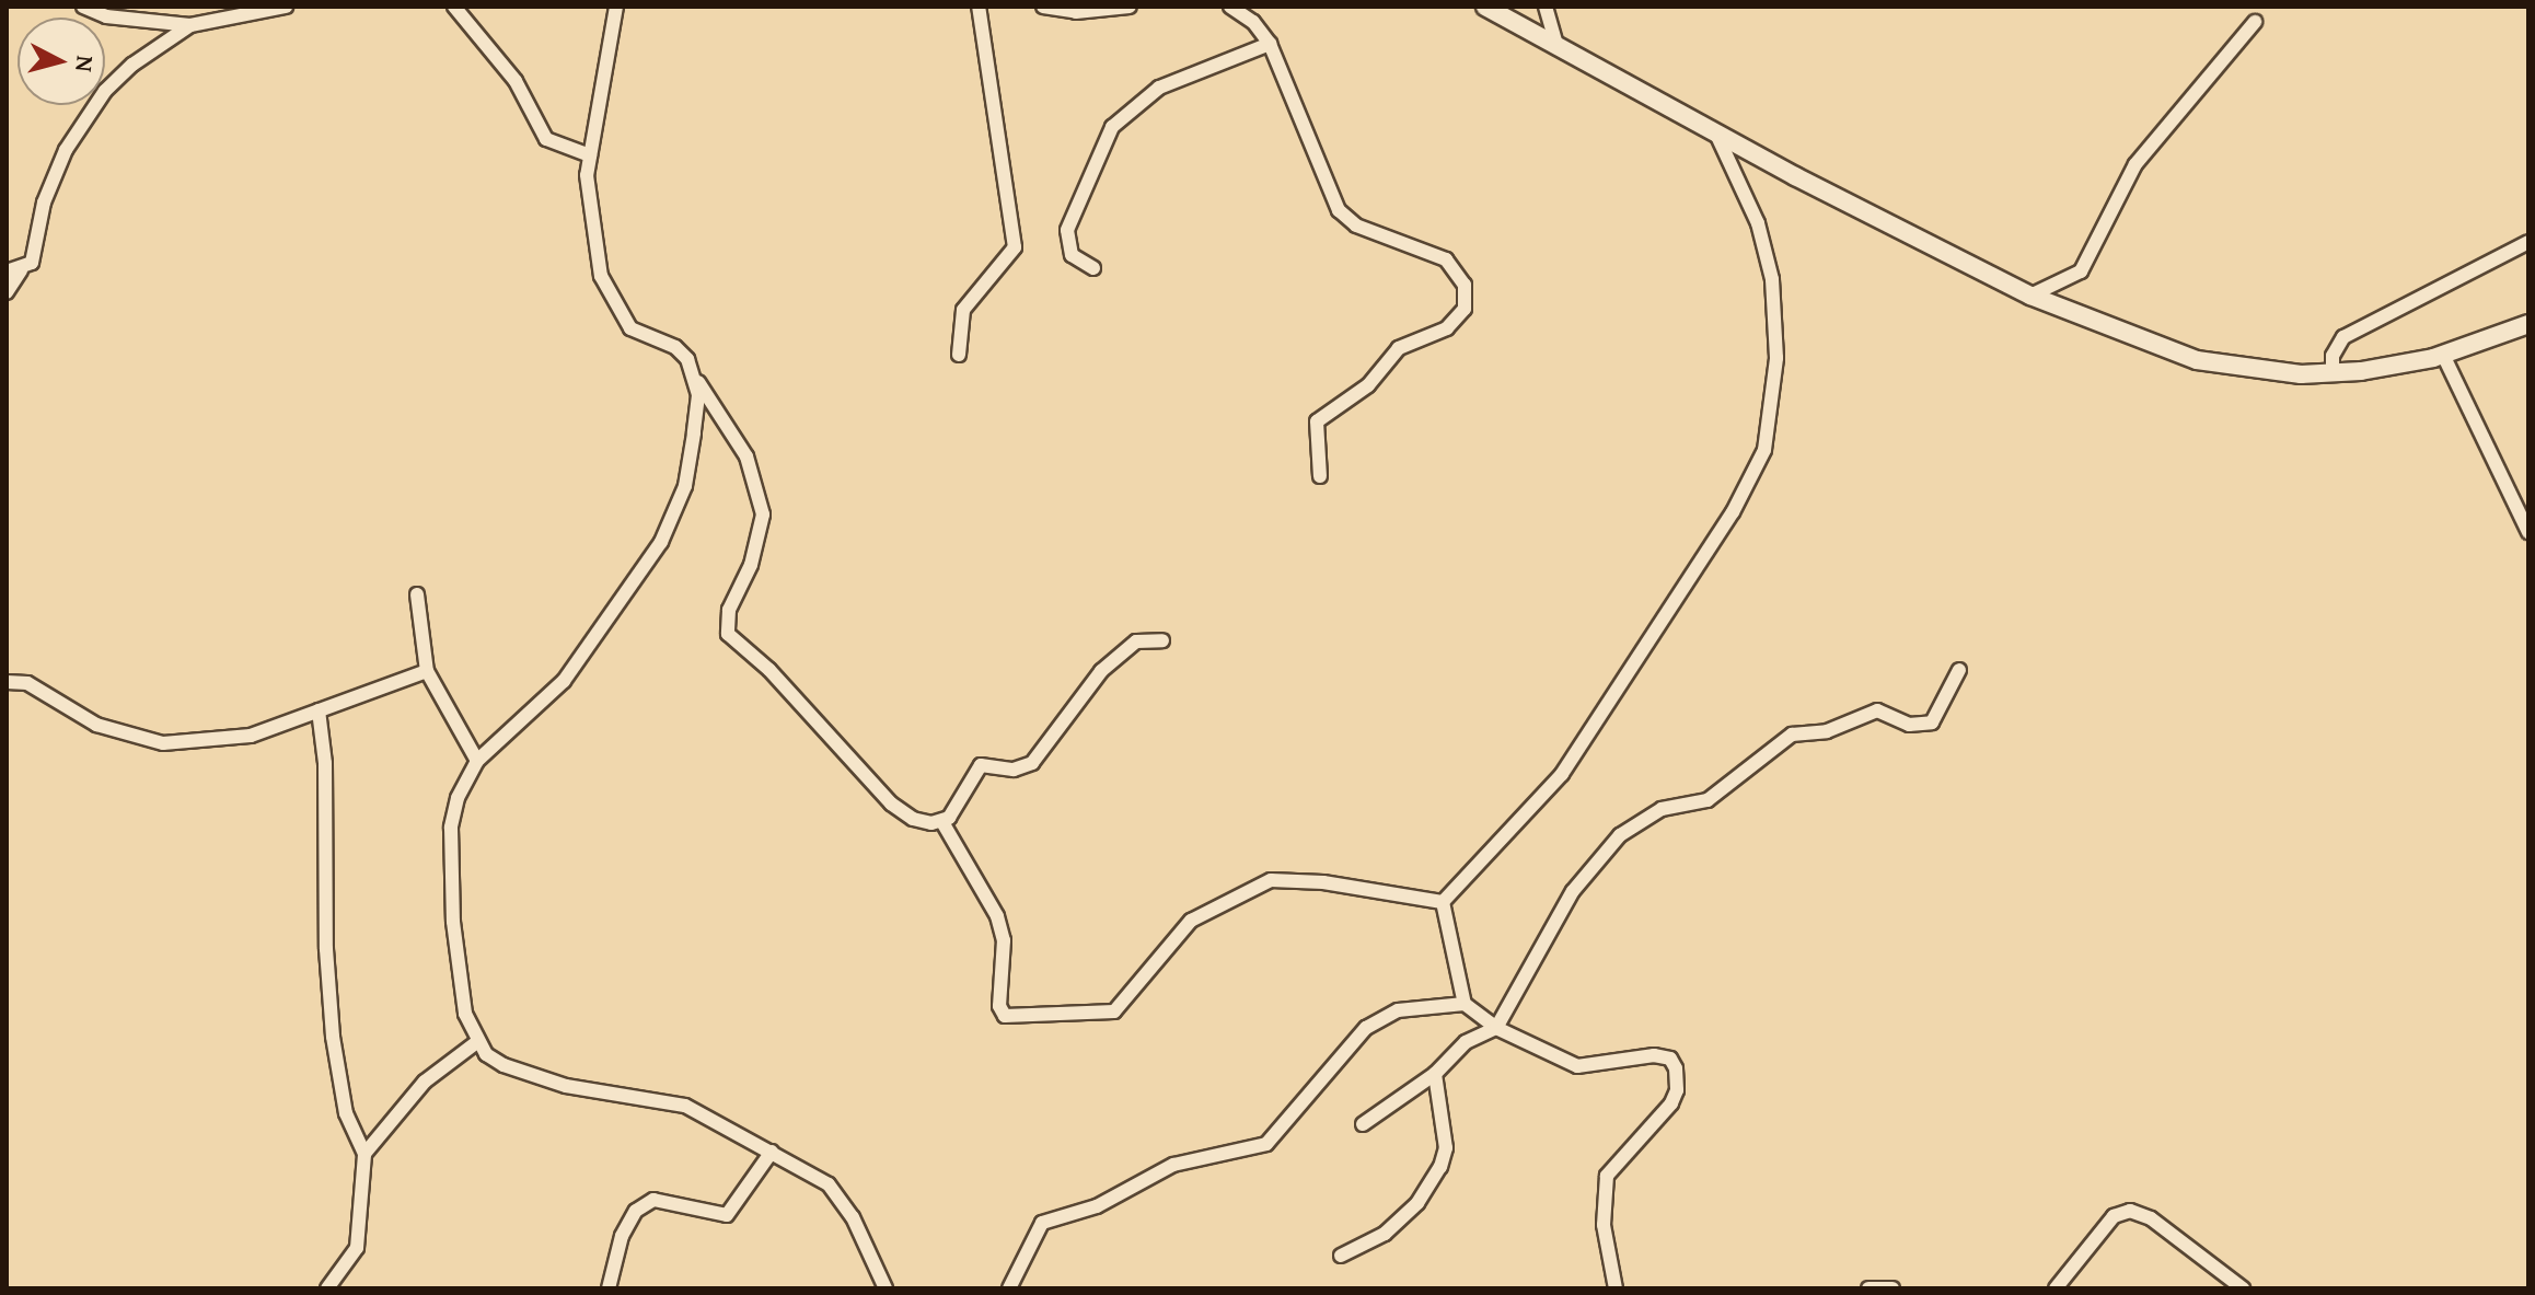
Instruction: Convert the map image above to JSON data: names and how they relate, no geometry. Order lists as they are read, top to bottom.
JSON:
{
  "north": "right"
}
